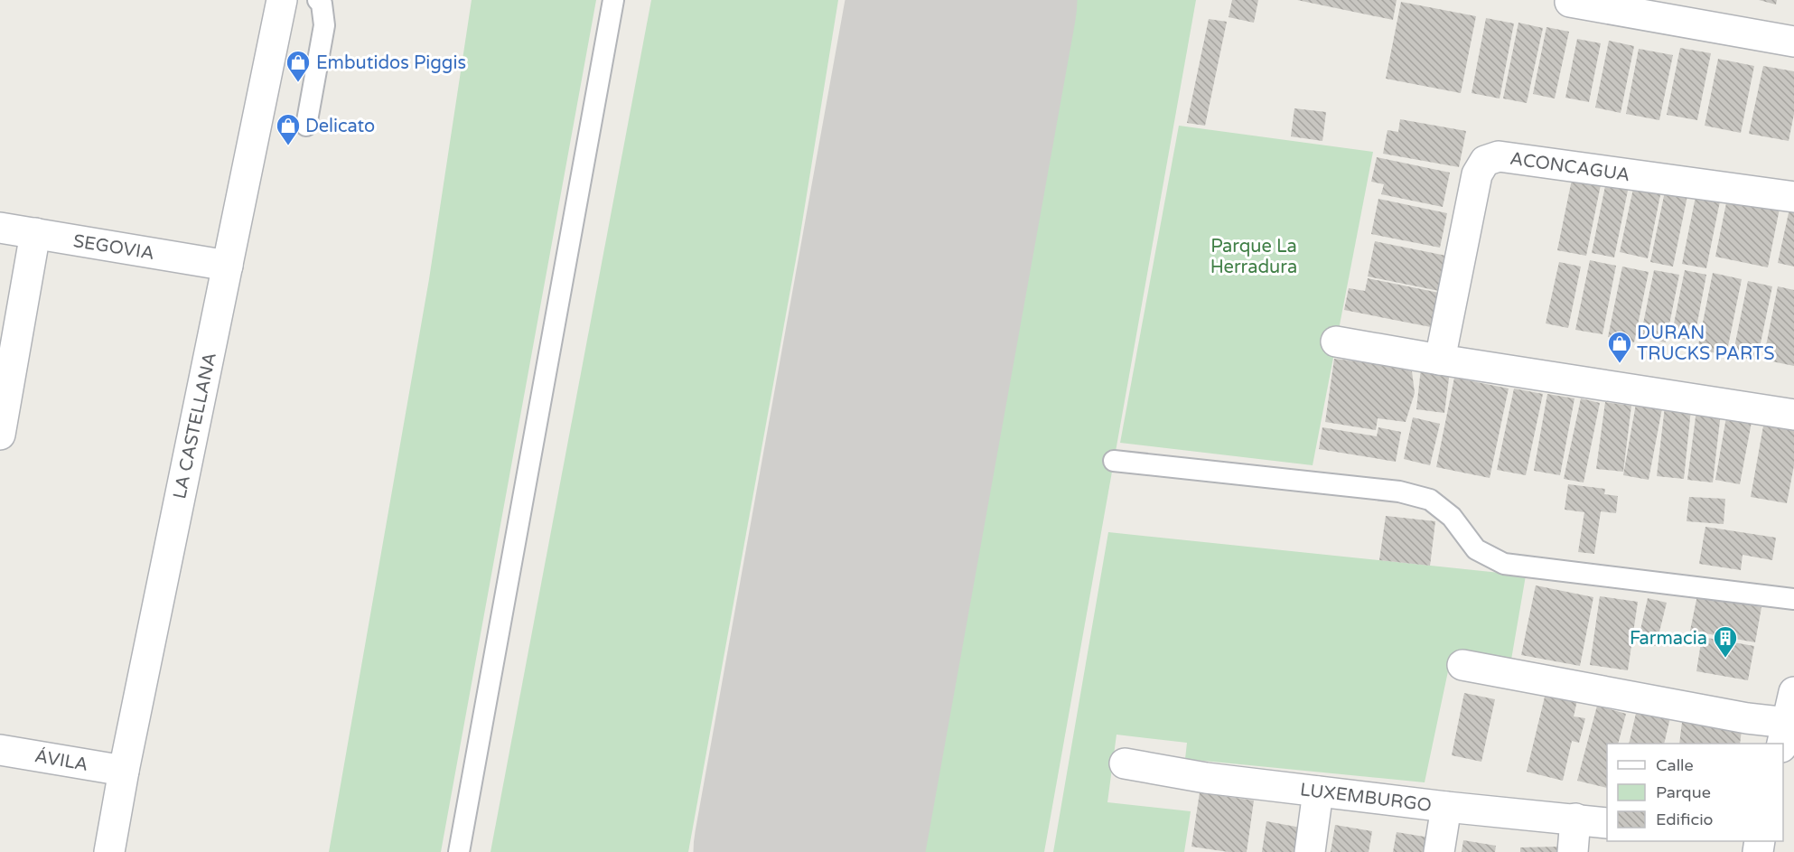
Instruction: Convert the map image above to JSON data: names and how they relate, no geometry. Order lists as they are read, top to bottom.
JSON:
{
  "streets": {
    "street": [
      "ACONCAGUA",
      "SEGOVIA",
      "LA CASTELLANA",
      "ÁVILA",
      "LUXEMBURGO"
    ]
  },
  "crossings": [
    ["SEGOVIA", "LA CASTELLANA"],
    ["LA CASTELLANA", "ÁVILA"]
  ],
  "parks": ["Parque La Herradura"],
  "places": {
    "shop": ["Embutidos Piggis", "Delicato", "DURAN TRUCKS PARTS"],
    "building": ["Farmacia"]
  },
  "legend": ["Calle", "Parque", "Edificio"]
}
